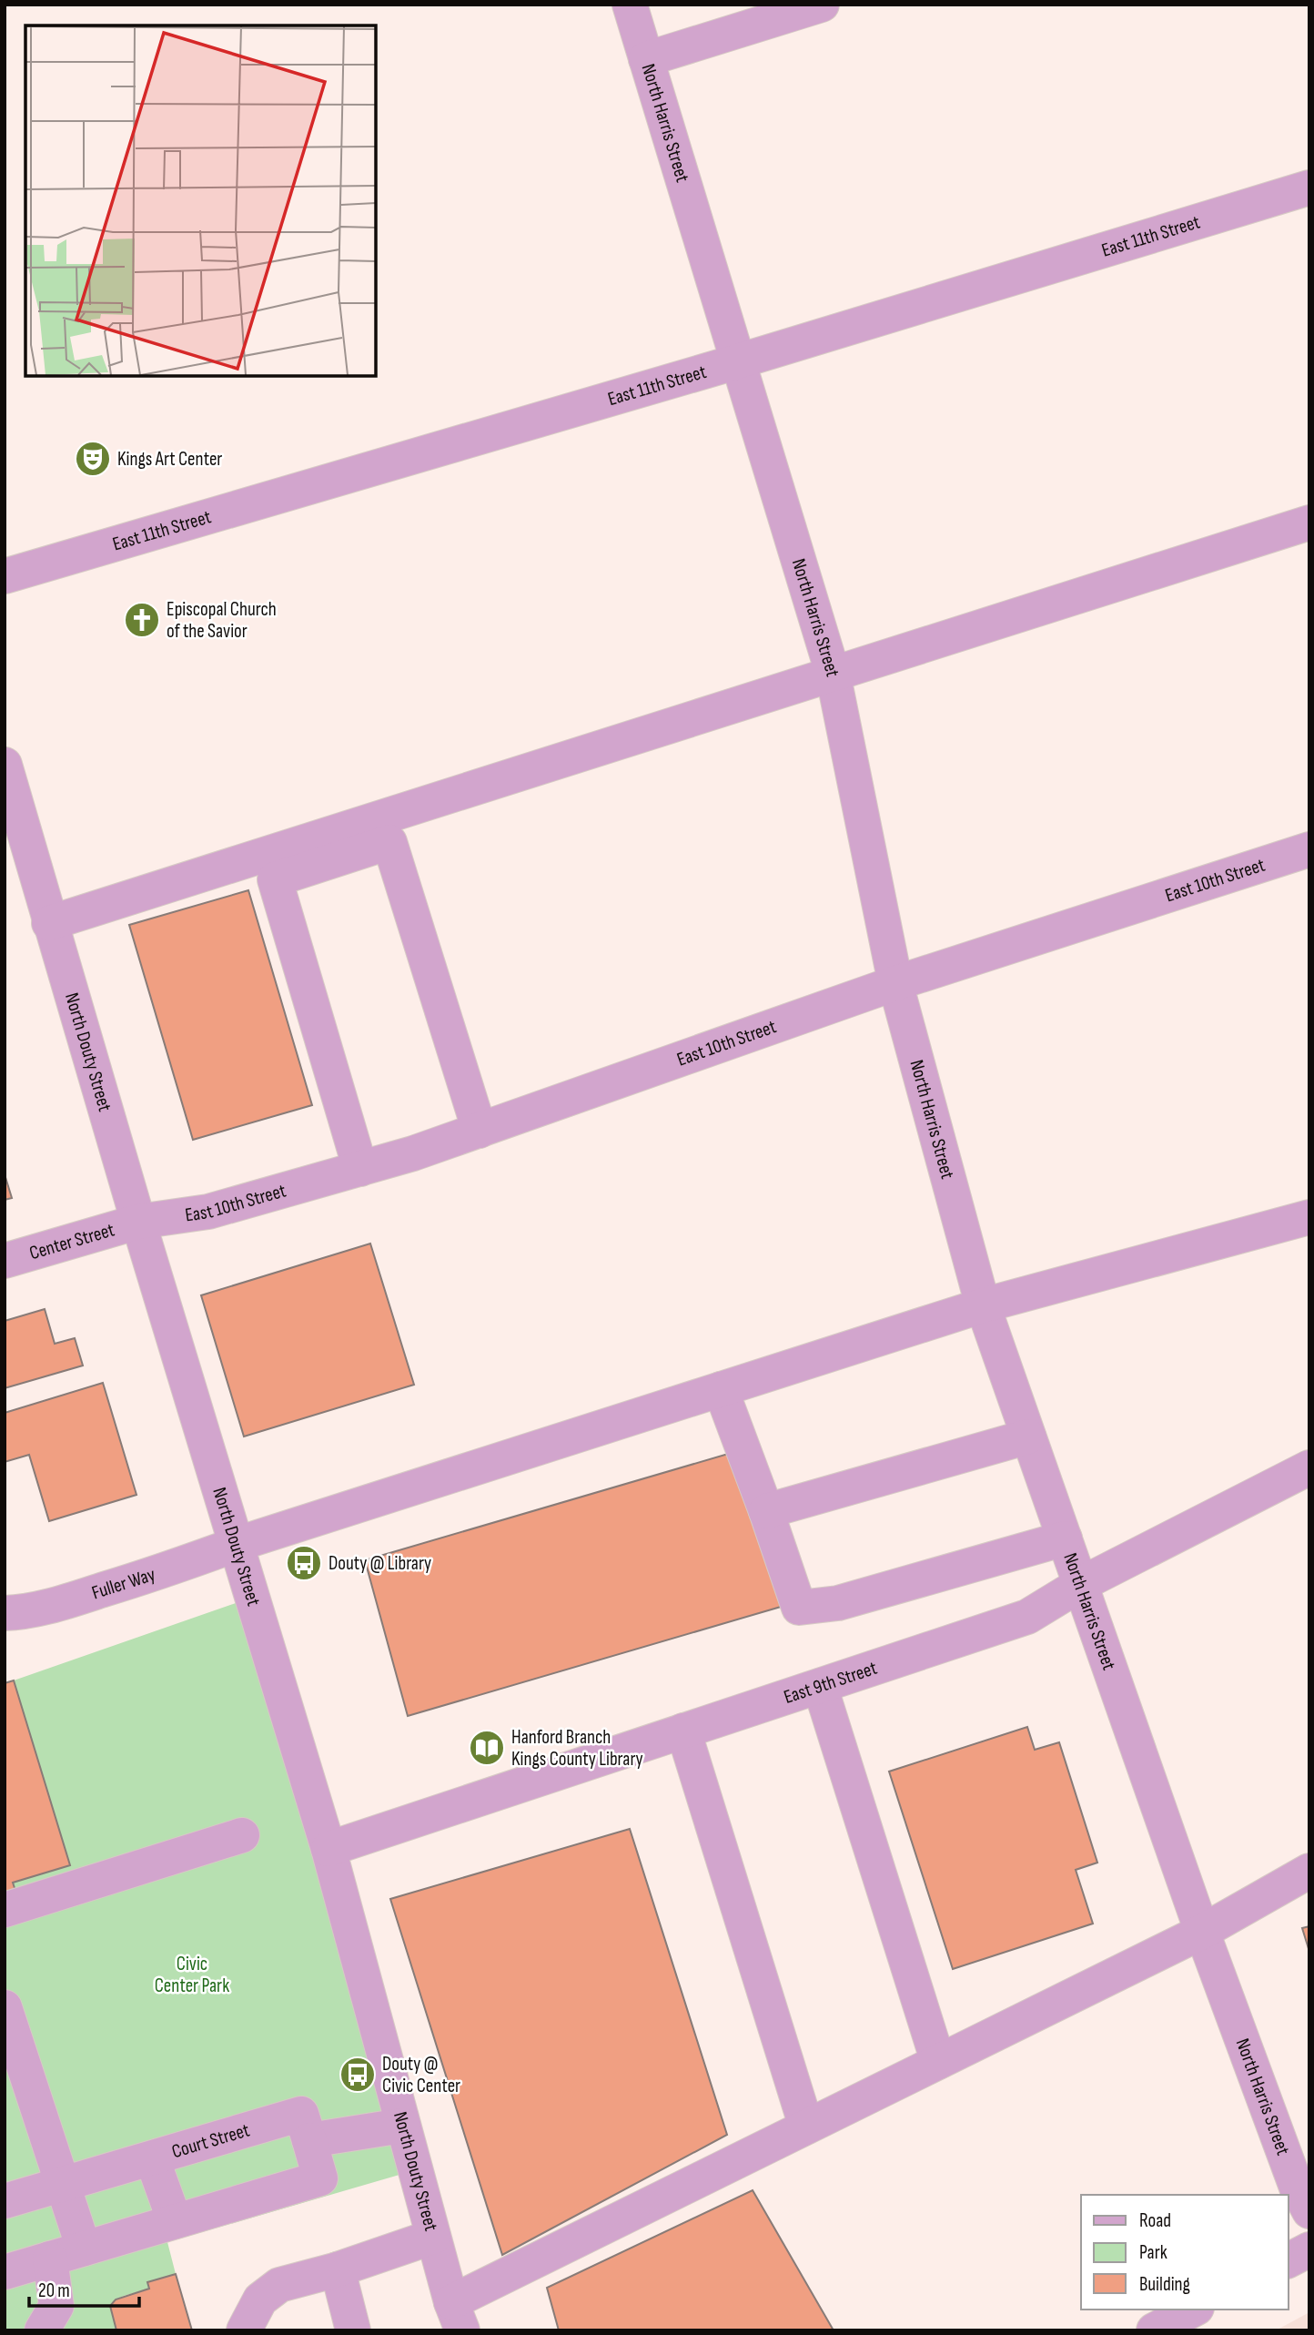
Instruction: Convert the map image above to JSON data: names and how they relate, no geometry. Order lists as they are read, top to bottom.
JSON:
{
  "streets": {
    "street": [
      "North Harris Street",
      "East 11th Street",
      "East 10th Street",
      "North Douty Street",
      "Center Street",
      "Fuller Way",
      "East 9th Street",
      "Court Street"
    ]
  },
  "crossings": [
    ["North Harris Street", "East 11th Street"],
    ["North Harris Street", "East 10th Street"],
    ["North Harris Street", "Fuller Way"],
    ["North Harris Street", "East 9th Street"],
    ["East 10th Street", "North Douty Street"],
    ["East 10th Street", "Center Street"],
    ["North Douty Street", "Center Street"],
    ["North Douty Street", "Fuller Way"],
    ["North Douty Street", "East 9th Street"]
  ],
  "parks": ["Civic Center Park"],
  "places": {
    "theatre": ["Kings Art Center"],
    "church": ["Episcopal Church of the Savior"],
    "bus stop": ["Douty @ Library", "Douty @ Civic Center"],
    "library": ["Hanford Branch Kings County Library"]
  },
  "legend": ["Road", "Park", "Building"],
  "scale_bar": "20 m"
}
